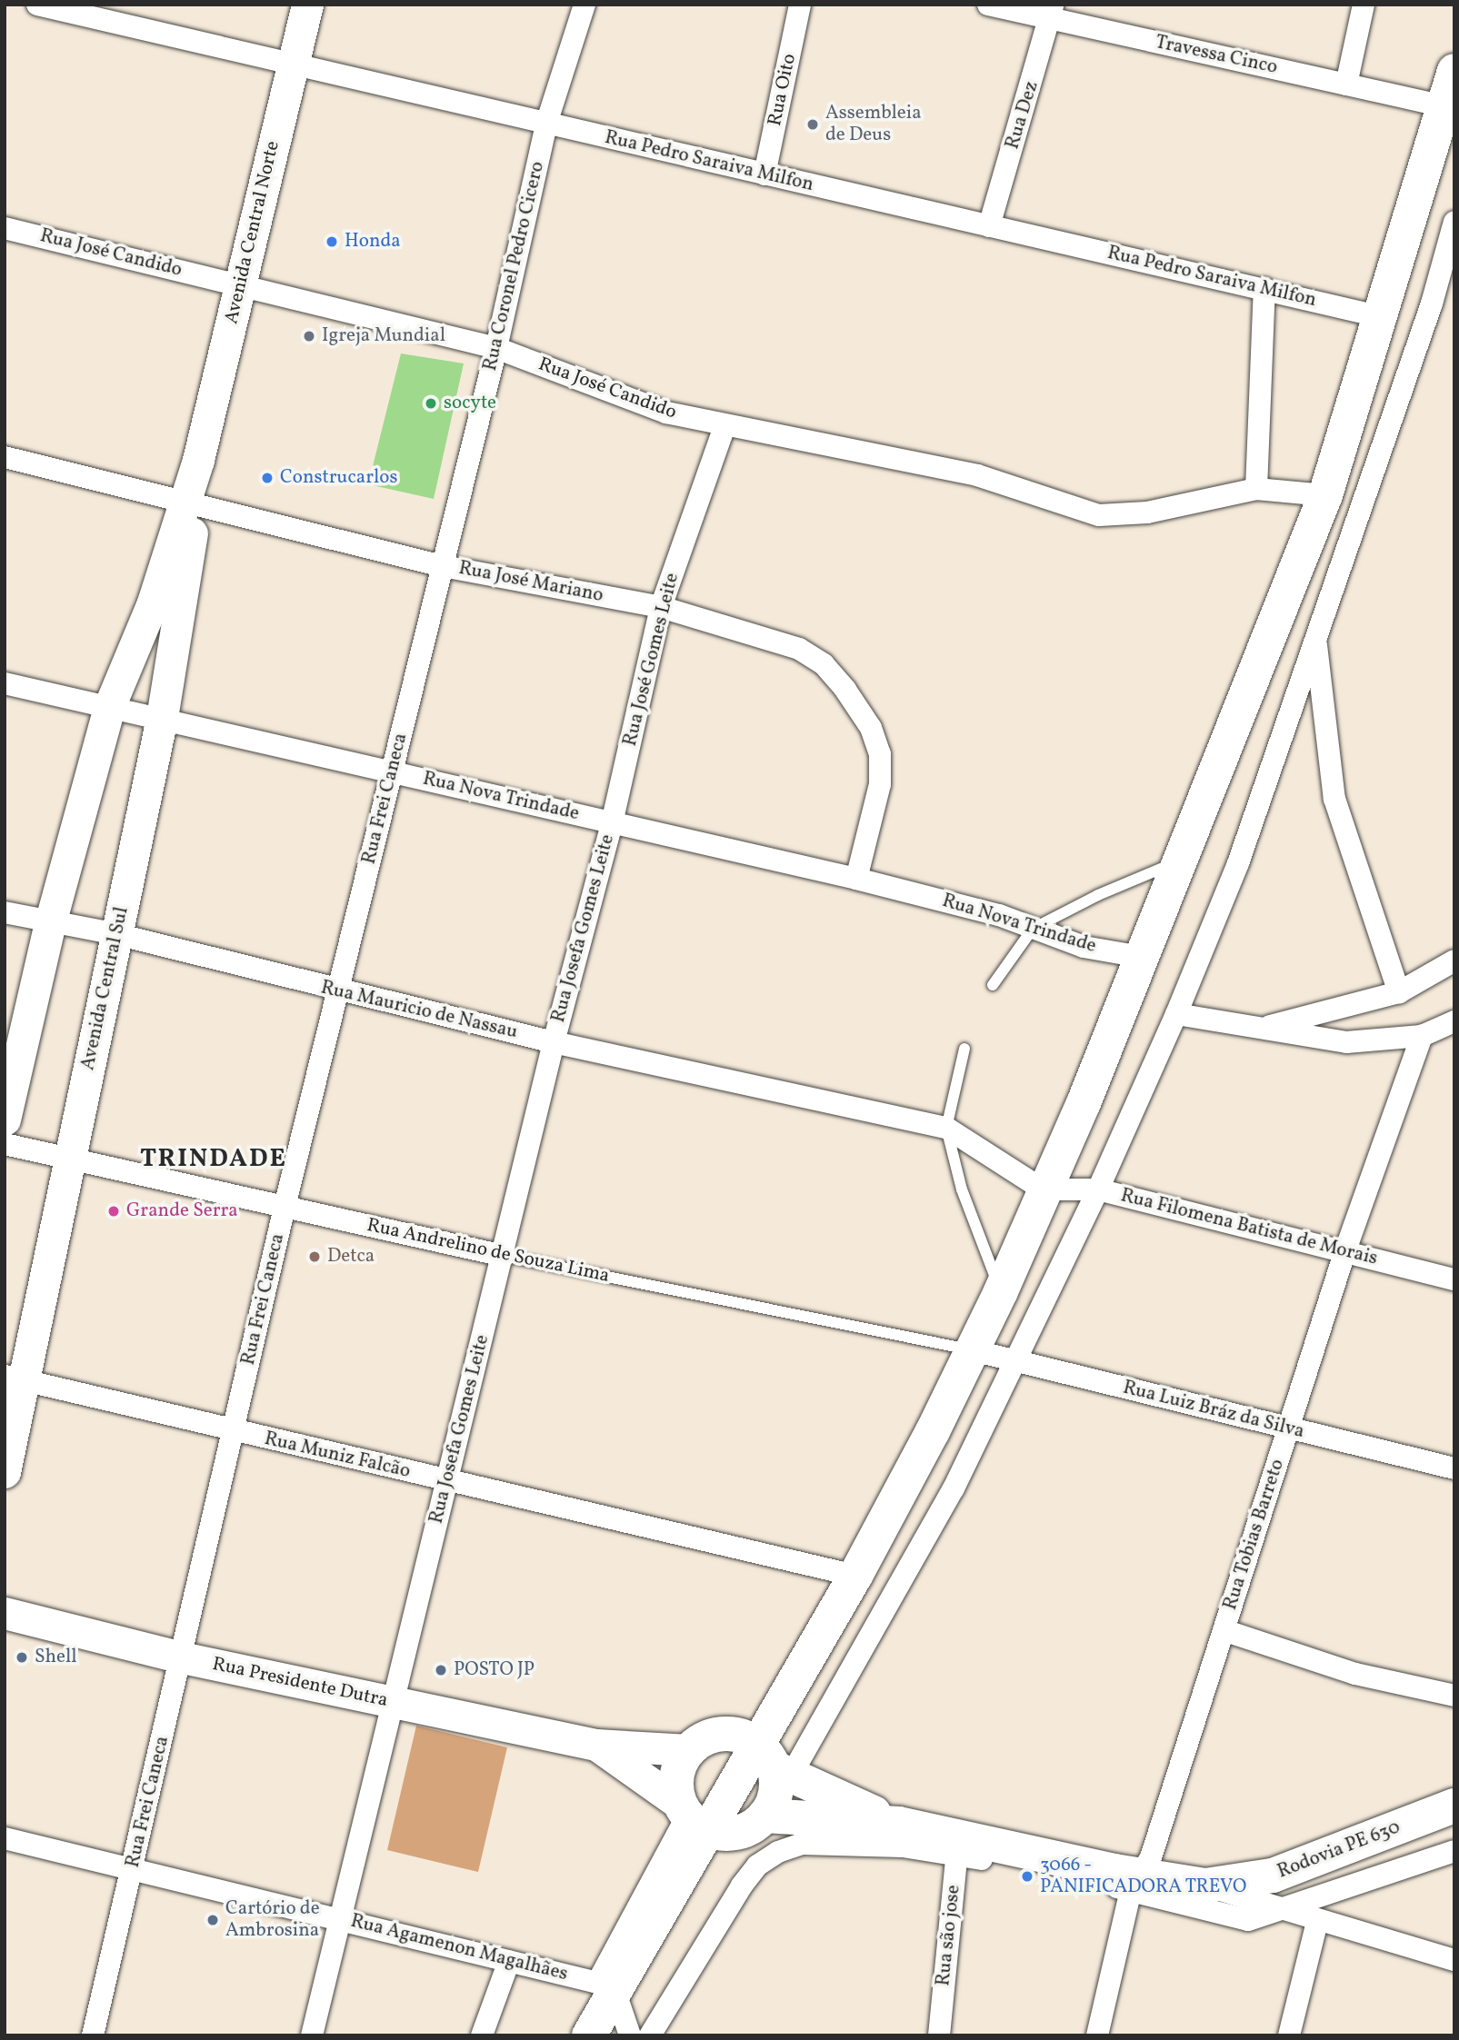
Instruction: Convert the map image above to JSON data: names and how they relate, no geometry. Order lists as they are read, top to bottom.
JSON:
{
  "streets": {
    "main road": [
      "Avenida Central Norte",
      "Avenida Central Sul",
      "Rua Presidente Dutra",
      "Rodovia PE 630"
    ],
    "street": [
      "Travessa Cinco",
      "Rua Oito",
      "Rua Dez",
      "Rua Pedro Saraiva Milfon",
      "Rua José Candido",
      "Rua Coronel Pedro Cicero",
      "Rua José Mariano",
      "Rua José Gomes Leite",
      "Rua Nova Trindade",
      "Rua Frei Caneca",
      "Rua Josefa Gomes Leite",
      "Rua Mauricio de Nassau",
      "Rua Filomena Batista de Morais",
      "Rua Andrelino de Souza Lima",
      "Rua Luiz Bráz da Silva",
      "Rua Muniz Falcão",
      "Rua Tobias Barreto",
      "Rua são jose",
      "Rua Agamenon Magalhães"
    ]
  },
  "crossings": [
    ["Travessa Cinco", "Rua Dez"],
    ["Rua Oito", "Rua Pedro Saraiva Milfon"],
    ["Rua Dez", "Rua Pedro Saraiva Milfon"],
    ["Rua Pedro Saraiva Milfon", "Avenida Central Norte"],
    ["Rua Pedro Saraiva Milfon", "Rua Coronel Pedro Cicero"],
    ["Avenida Central Norte", "Rua José Candido"],
    ["Avenida Central Norte", "Rua José Mariano"],
    ["Avenida Central Norte", "Avenida Central Sul"],
    ["Rua José Candido", "Rua Coronel Pedro Cicero"],
    ["Rua José Candido", "Rua José Gomes Leite"],
    ["Rua Coronel Pedro Cicero", "Rua José Mariano"],
    ["Rua Coronel Pedro Cicero", "Rua Frei Caneca"],
    ["Rua José Mariano", "Rua José Gomes Leite"],
    ["Rua José Mariano", "Rua Nova Trindade"],
    ["Rua José Mariano", "Rua Frei Caneca"],
    ["Rua José Mariano", "Avenida Central Sul"],
    ["Rua José Gomes Leite", "Rua Nova Trindade"],
    ["Rua José Gomes Leite", "Rua Josefa Gomes Leite"],
    ["Rua Nova Trindade", "Rua Frei Caneca"],
    ["Rua Nova Trindade", "Rua Josefa Gomes Leite"],
    ["Rua Nova Trindade", "Avenida Central Sul"],
    ["Rua Frei Caneca", "Rua Mauricio de Nassau"],
    ["Rua Frei Caneca", "Rua Andrelino de Souza Lima"],
    ["Rua Frei Caneca", "Rua Muniz Falcão"],
    ["Rua Frei Caneca", "Rua Presidente Dutra"],
    ["Rua Frei Caneca", "Rua Agamenon Magalhães"],
    ["Rua Josefa Gomes Leite", "Rua Mauricio de Nassau"],
    ["Rua Josefa Gomes Leite", "Rua Andrelino de Souza Lima"],
    ["Rua Josefa Gomes Leite", "Rua Muniz Falcão"],
    ["Rua Josefa Gomes Leite", "Rua Presidente Dutra"],
    ["Rua Josefa Gomes Leite", "Rua Agamenon Magalhães"],
    ["Avenida Central Sul", "Rua Mauricio de Nassau"],
    ["Avenida Central Sul", "Rua Andrelino de Souza Lima"],
    ["Avenida Central Sul", "Rua Muniz Falcão"],
    ["Rua Mauricio de Nassau", "Rua Filomena Batista de Morais"],
    ["Rua Filomena Batista de Morais", "Rua Tobias Barreto"],
    ["Rua Andrelino de Souza Lima", "Rua Luiz Bráz da Silva"],
    ["Rua Luiz Bráz da Silva", "Rua Tobias Barreto"],
    ["Rua Tobias Barreto", "Rodovia PE 630"],
    ["Rodovia PE 630", "Rua são jose"]
  ],
  "districts": ["TRINDADE"],
  "places": [
    "Assembleia de Deus",
    "Honda",
    "Igreja Mundial",
    "socyte",
    "Construcarlos",
    "Grande Serra",
    "Detca",
    "Shell",
    "POSTO JP",
    "3066 - PANIFICADORA TREVO",
    "Cartório de Ambrosina"
  ]
}
